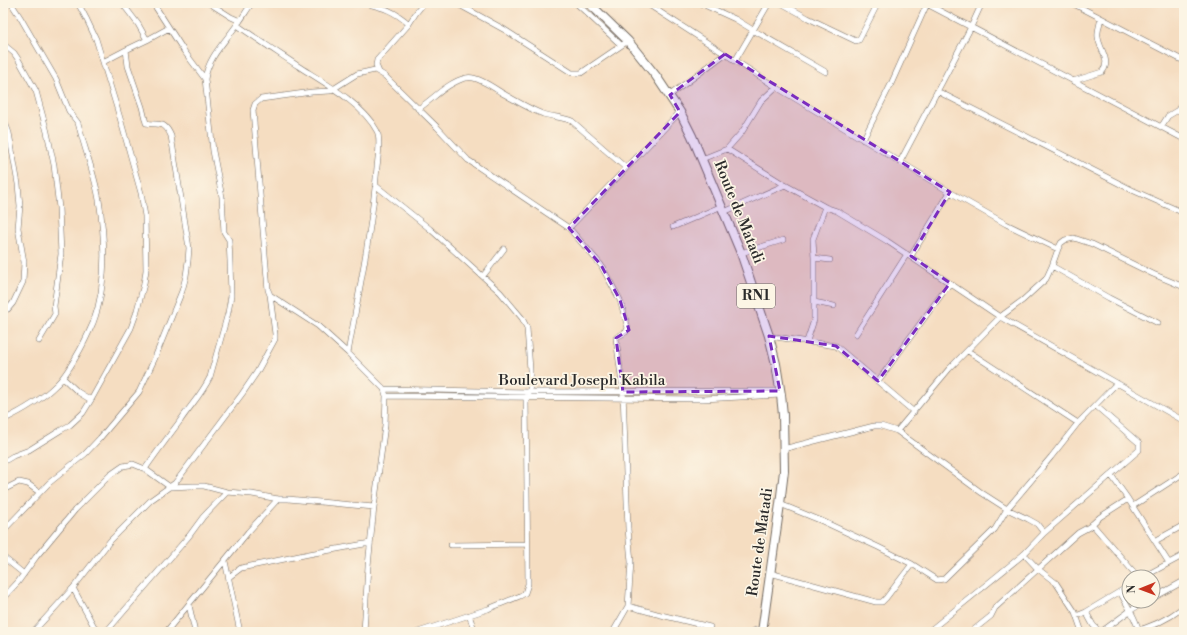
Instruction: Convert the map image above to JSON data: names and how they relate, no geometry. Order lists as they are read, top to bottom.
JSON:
{
  "streets": {
    "highway": ["Route de Matadi", "RN1"],
    "street": ["Boulevard Joseph Kabila"]
  },
  "crossings": [
    ["Route de Matadi", "Boulevard Joseph Kabila"]
  ],
  "north": "left"
}
